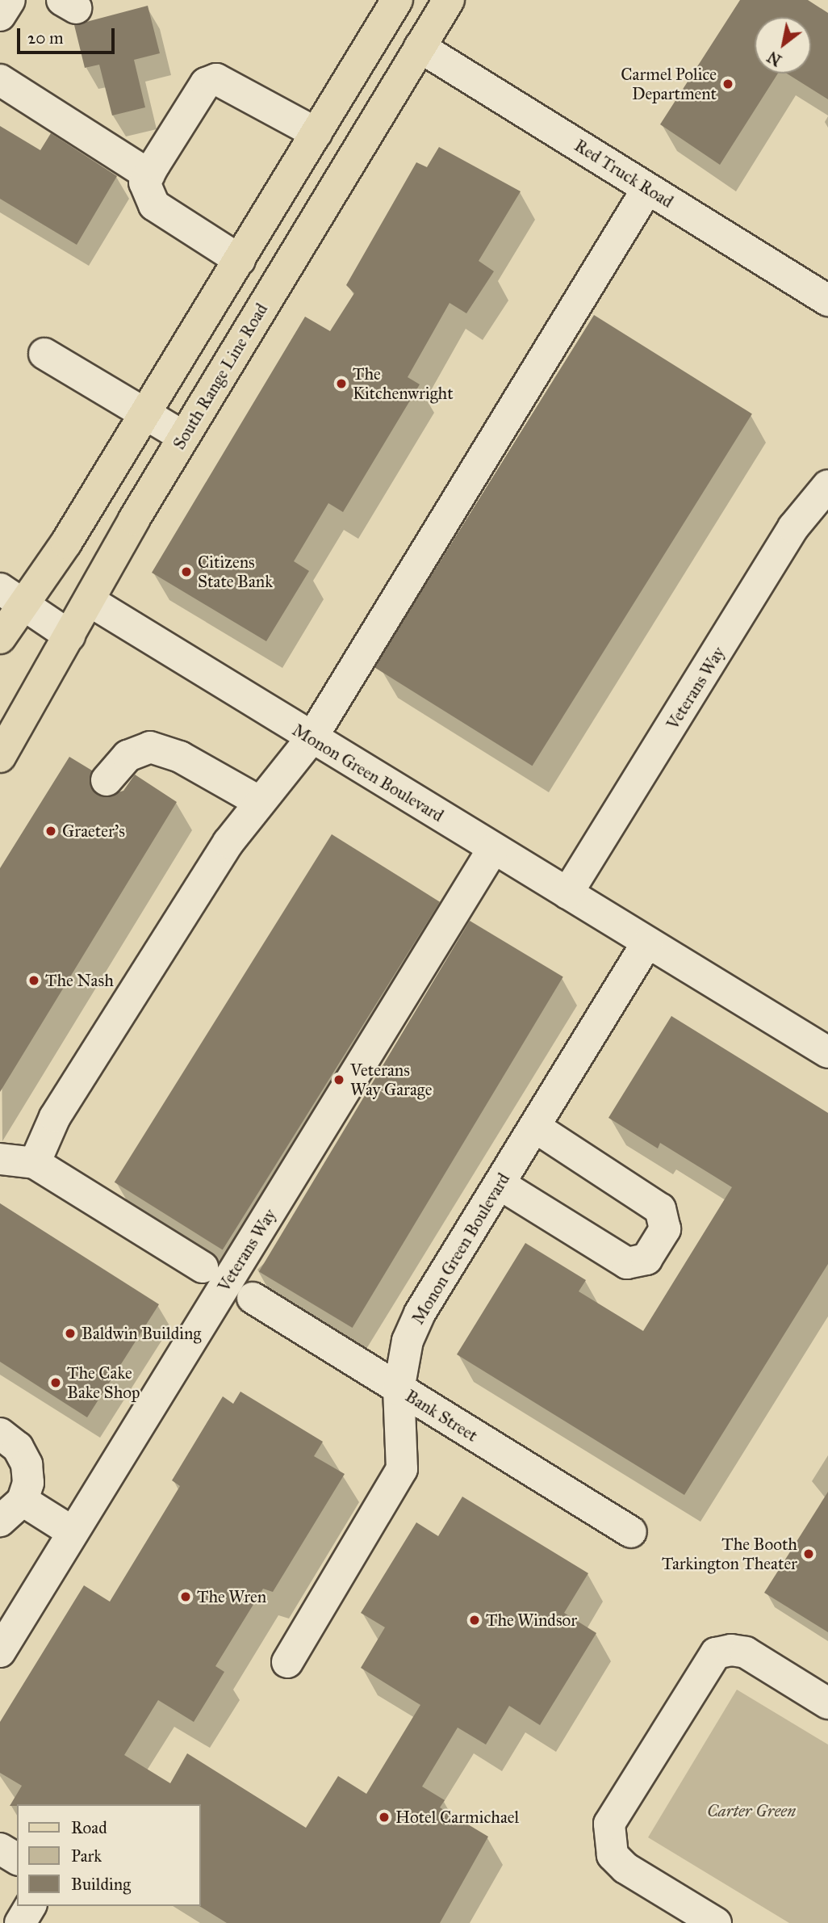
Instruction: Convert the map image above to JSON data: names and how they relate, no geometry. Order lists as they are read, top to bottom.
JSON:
{
  "streets": {
    "main road": ["South Range Line Road"],
    "street": [
      "Red Truck Road",
      "Veterans Way",
      "Monon Green Boulevard",
      "Bank Street"
    ]
  },
  "crossings": [
    ["Red Truck Road", "South Range Line Road"],
    ["South Range Line Road", "Monon Green Boulevard"],
    ["Veterans Way", "Monon Green Boulevard"],
    ["Monon Green Boulevard", "Bank Street"]
  ],
  "parks": ["Carter Green"],
  "places": [
    "Carmel Police Department",
    "The Kitchenwright",
    "Citizens State Bank",
    "Graeter's",
    "The Nash",
    "Veterans Way Garage",
    "Baldwin Building",
    "The Cake Bake Shop",
    "The Booth Tarkington Theater",
    "The Wren",
    "The Windsor",
    "Hotel Carmichael"
  ],
  "legend": ["Road", "Park", "Building"],
  "scale_bar": "20 m",
  "north": "bottom left"
}
